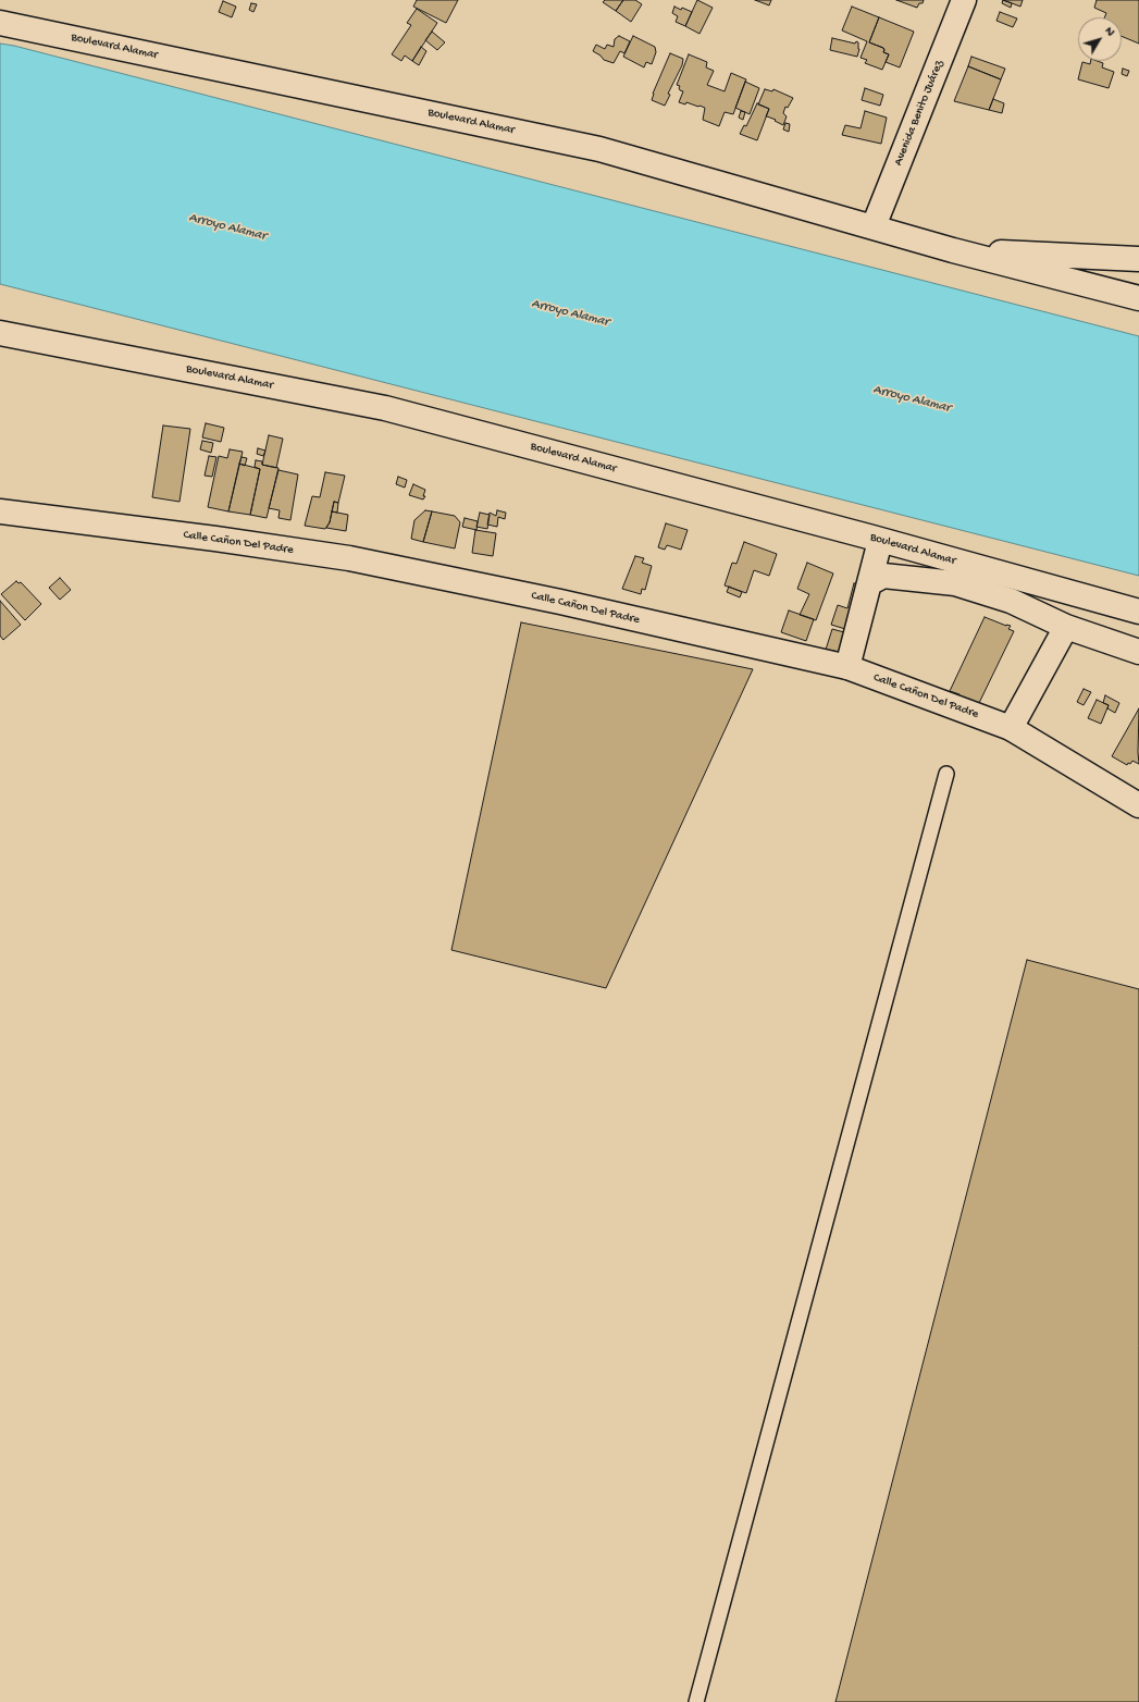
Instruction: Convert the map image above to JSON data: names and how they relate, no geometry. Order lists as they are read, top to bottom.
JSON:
{
  "streets": {
    "main road": ["Boulevard Alamar", "Avenida Benito Juárez", "Calle Cañon Del Padre"]
  },
  "crossings": [
    ["Boulevard Alamar", "Avenida Benito Juárez"]
  ],
  "water": ["Arroyo Alamar"],
  "north": "top right"
}
